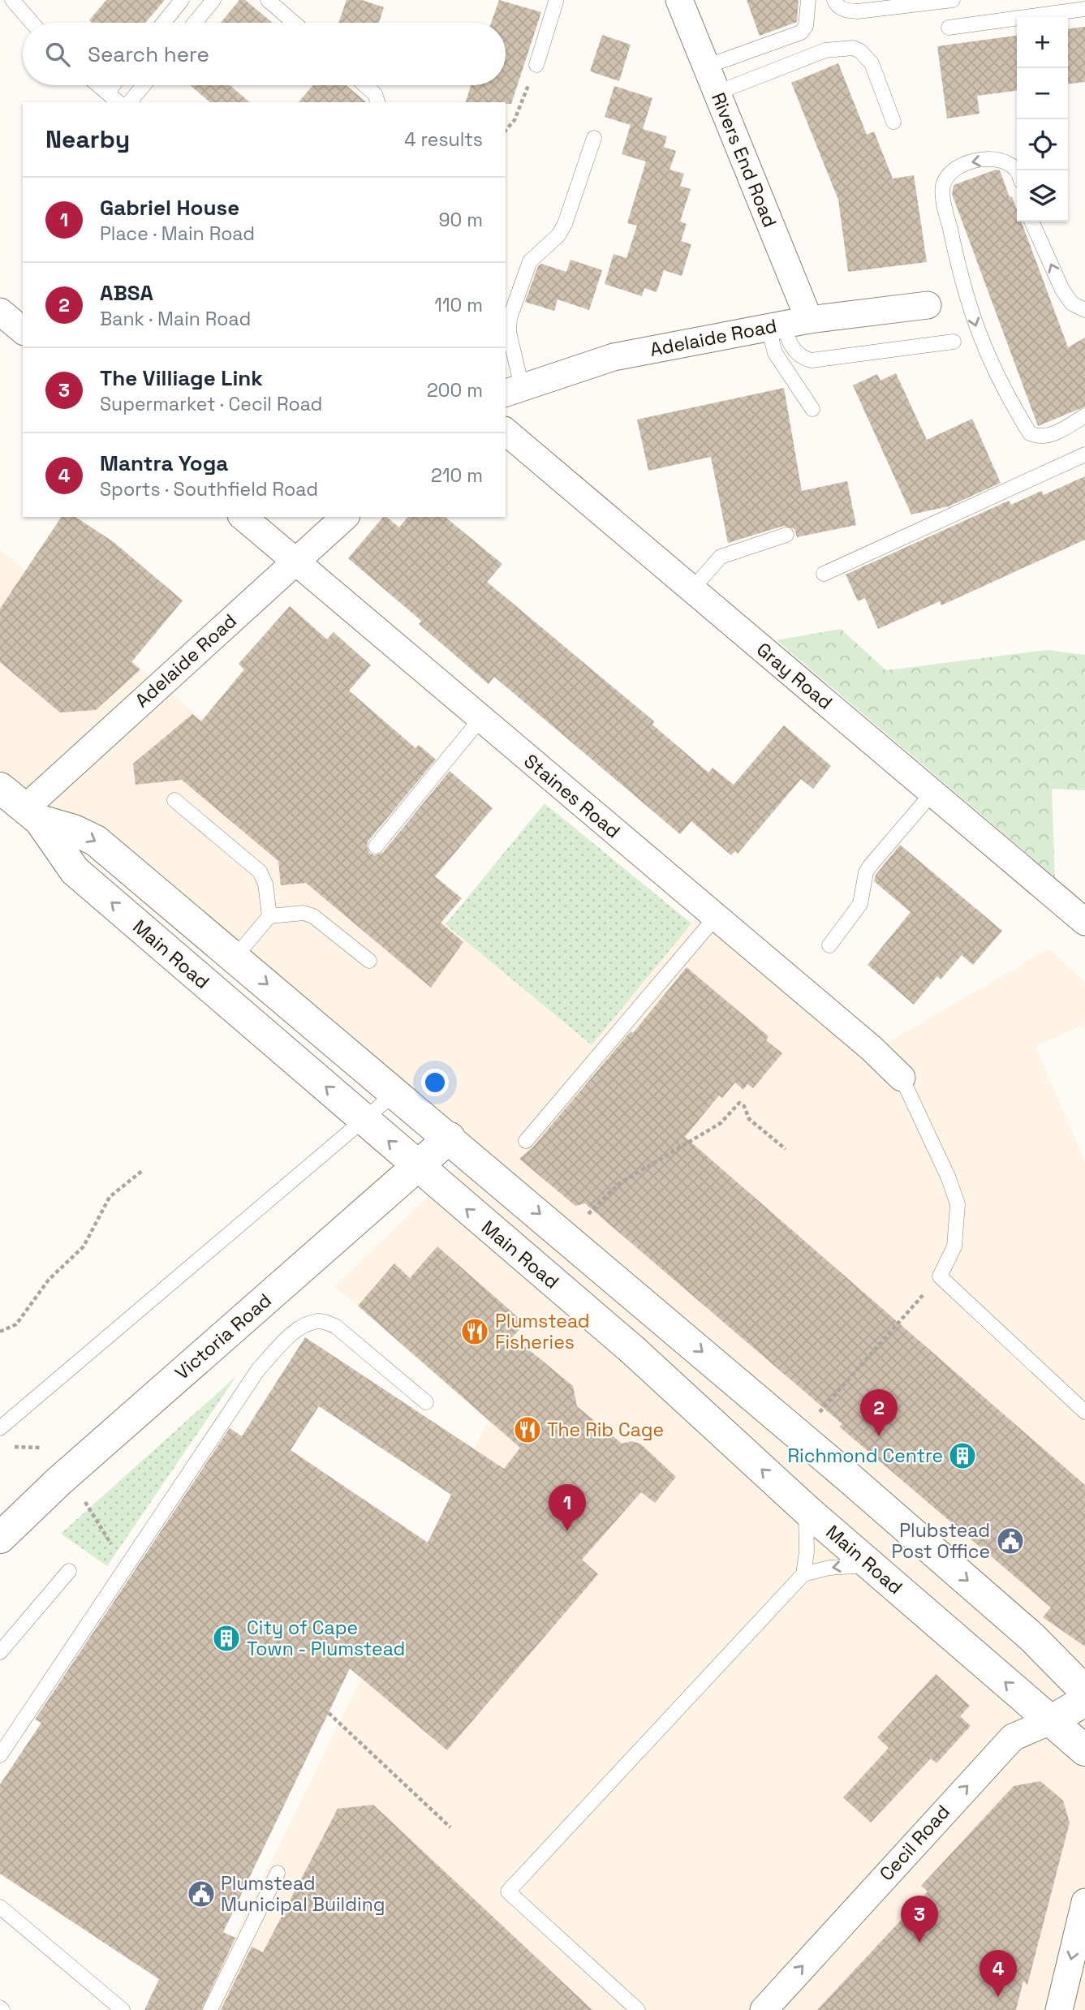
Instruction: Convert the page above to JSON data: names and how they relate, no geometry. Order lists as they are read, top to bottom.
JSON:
{
  "streets": {
    "main road": ["Main Road", "Victoria Road", "Cecil Road"],
    "street": [
      "Rivers End Road",
      "Adelaide Road",
      "Gray Road",
      "Staines Road"
    ]
  },
  "crossings": [
    ["Rivers End Road", "Adelaide Road"],
    ["Adelaide Road", "Staines Road"],
    ["Adelaide Road", "Main Road"],
    ["Main Road", "Victoria Road"],
    ["Main Road", "Cecil Road"]
  ],
  "one_way": ["Cecil Road"],
  "places": {
    "restaurant": ["Plumstead Fisheries", "The Rib Cage"],
    "building": ["Richmond Centre", "City of Cape Town - Plumstead"],
    "public building": ["Plubstead Post Office", "Plumstead Municipal Building"]
  },
  "page": {
    "map_buttons": ["+", "−"],
    "search": "Search here",
    "heading": ["Nearby", "4 results"],
    "list": [
      {
        "mark": "1",
        "name": "Gabriel House",
        "note": "Place · Main Road",
        "value": "90 m"
      },
      {
        "mark": "2",
        "name": "ABSA",
        "note": "Bank · Main Road",
        "value": "110 m"
      },
      {
        "mark": "3",
        "name": "The Villiage Link",
        "note": "Supermarket · Cecil Road",
        "value": "200 m"
      },
      {
        "mark": "4",
        "name": "Mantra Yoga",
        "note": "Sports · Southfield Road",
        "value": "210 m"
      }
    ],
    "pins": [
      "2",
      "1",
      "3",
      "4"
    ]
  }
}
